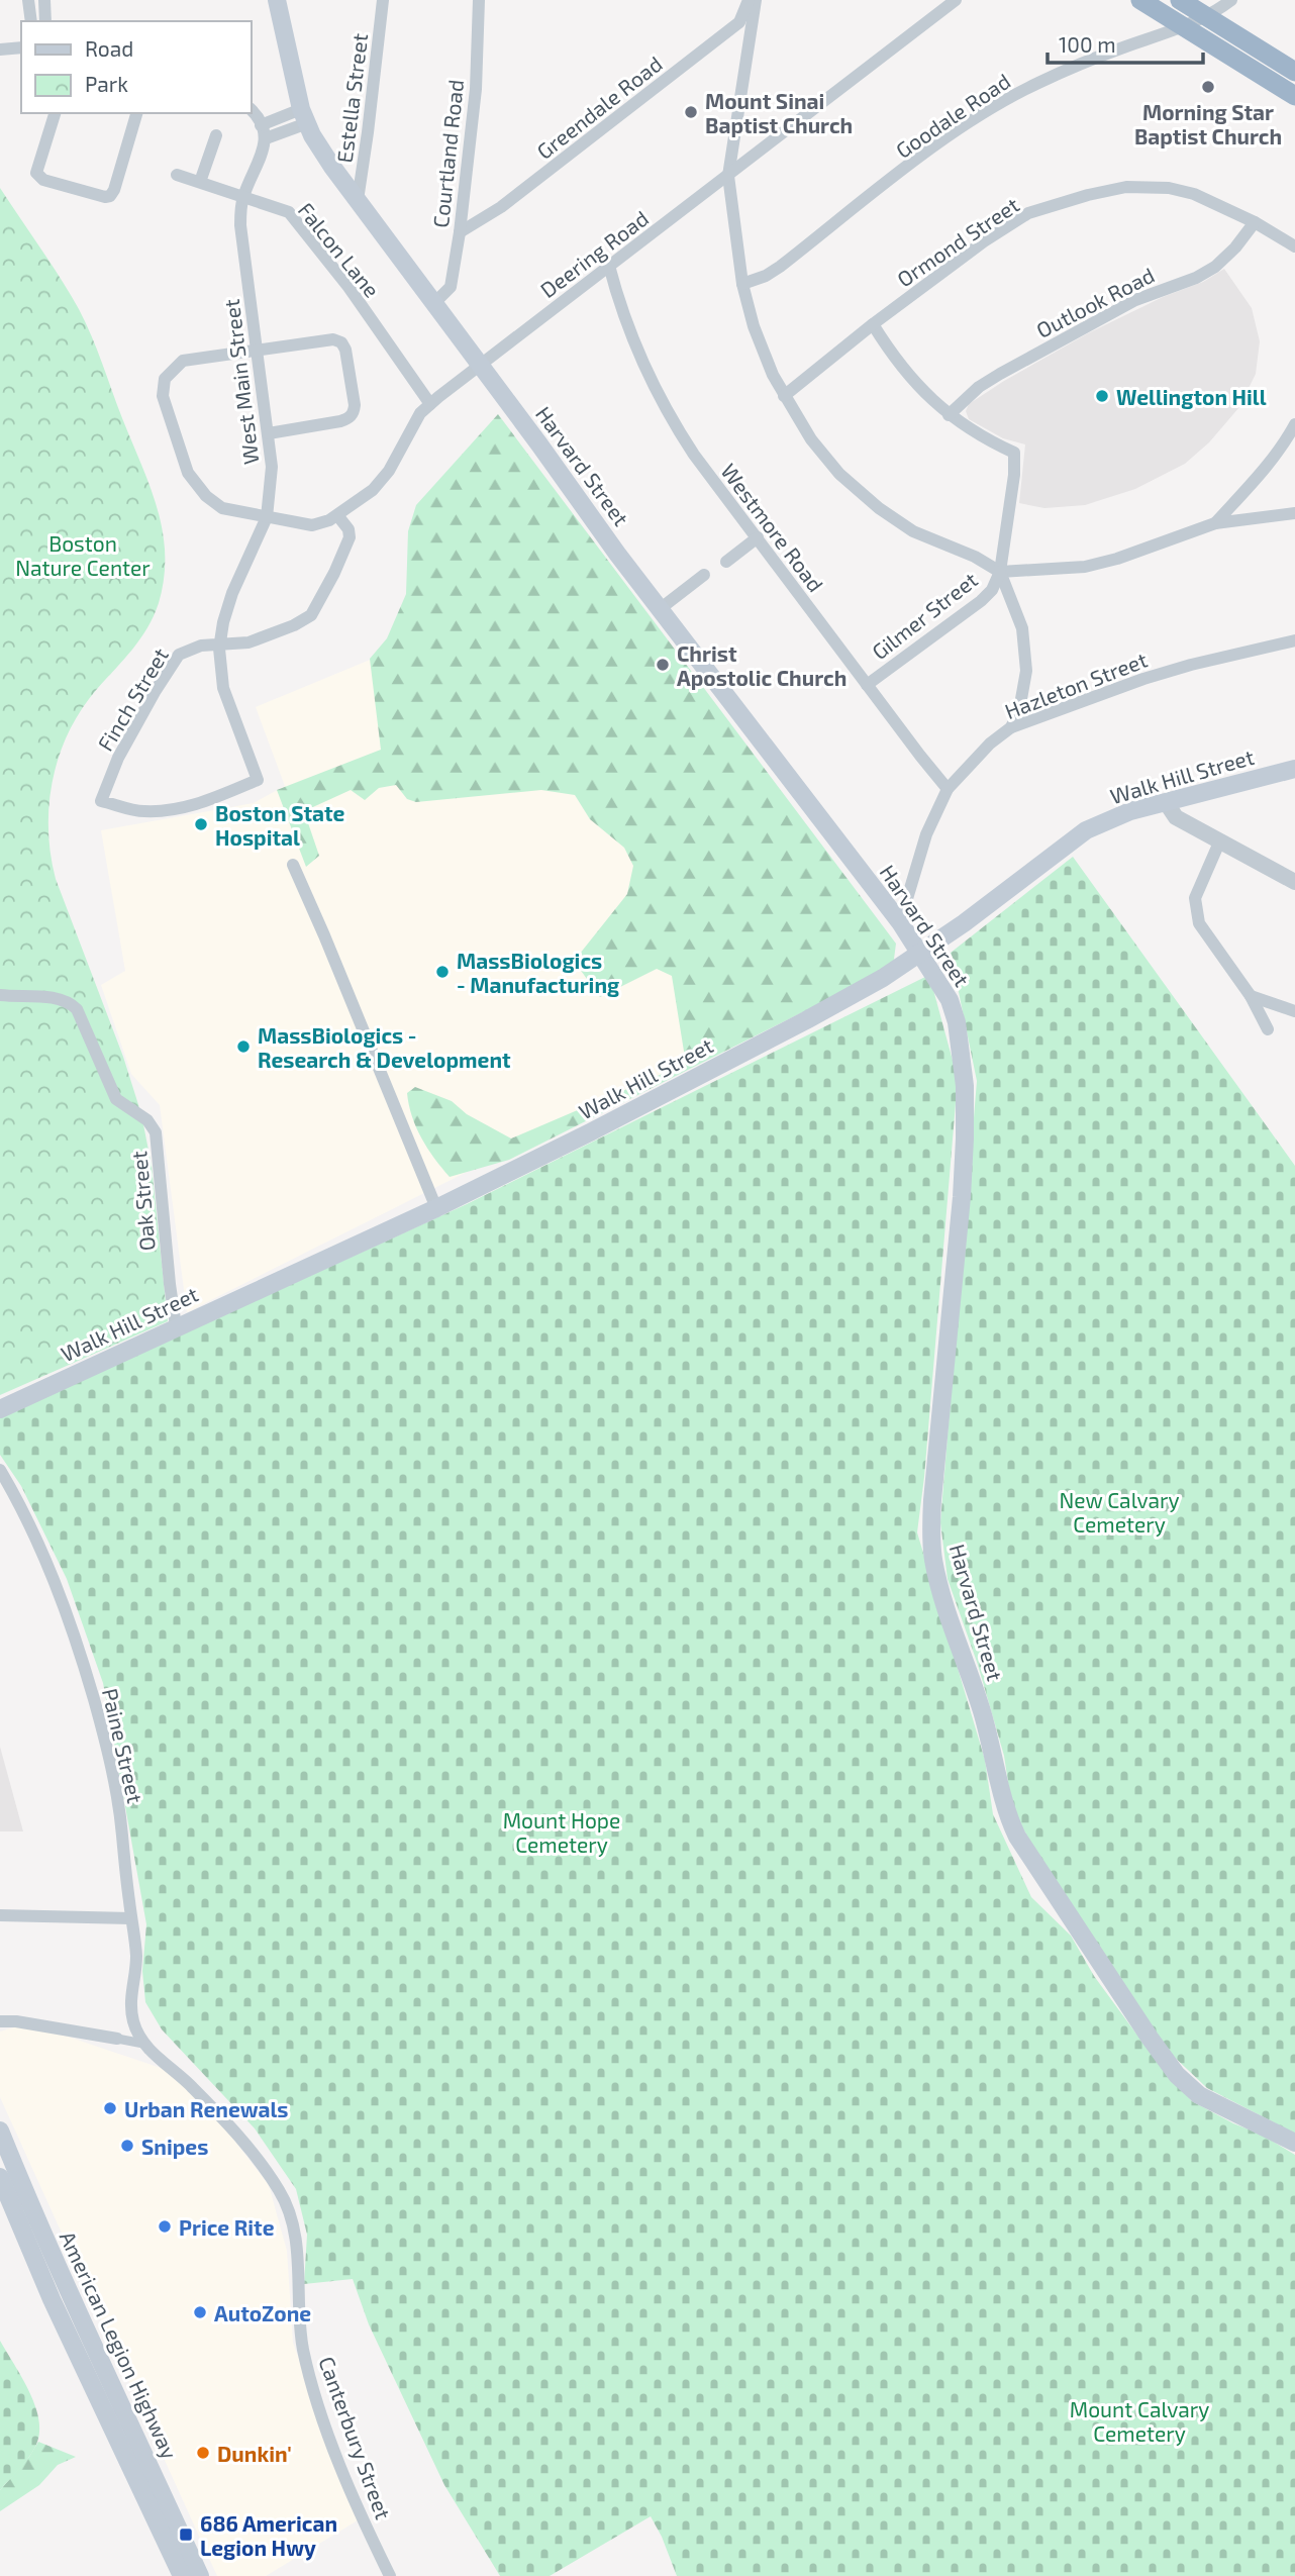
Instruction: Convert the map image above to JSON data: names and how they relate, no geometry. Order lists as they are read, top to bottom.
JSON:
{
  "streets": {
    "main road": ["Harvard Street", "Walk Hill Street", "American Legion Highway"],
    "street": [
      "Estella Street",
      "Greendale Road",
      "Goodale Road",
      "Courtland Road",
      "Ormond Street",
      "Falcon Lane",
      "Deering Road",
      "Outlook Road",
      "West Main Street",
      "Westmore Road",
      "Gilmer Street",
      "Hazleton Street",
      "Finch Street",
      "Oak Street",
      "Paine Street",
      "Canterbury Street"
    ]
  },
  "crossings": [
    ["Estella Street", "Harvard Street"],
    ["Greendale Road", "Courtland Road"],
    ["Courtland Road", "Harvard Street"],
    ["Ormond Street", "Outlook Road"],
    ["Falcon Lane", "Deering Road"],
    ["Falcon Lane", "West Main Street"],
    ["Deering Road", "West Main Street"],
    ["Deering Road", "Harvard Street"],
    ["Deering Road", "Westmore Road"],
    ["Deering Road", "Finch Street"],
    ["West Main Street", "Finch Street"],
    ["Harvard Street", "Hazleton Street"],
    ["Harvard Street", "Walk Hill Street"],
    ["Westmore Road", "Gilmer Street"],
    ["Westmore Road", "Hazleton Street"],
    ["Walk Hill Street", "Oak Street"],
    ["Paine Street", "Canterbury Street"]
  ],
  "parks": [
    "Boston Nature Center",
    "New Calvary Cemetery",
    "Mount Hope Cemetery",
    "Mount Calvary Cemetery"
  ],
  "places": {
    "other": [
      "Morning Star Baptist Church",
      "Mount Sinai Baptist Church",
      "Wellington Hill",
      "Christ Apostolic Church",
      "Boston State Hospital",
      "MassBiologics - Manufacturing",
      "MassBiologics - Research & Development",
      "Urban Renewals",
      "Snipes",
      "Price Rite",
      "AutoZone",
      "Dunkin'"
    ],
    "transit": ["686 American Legion Hwy"]
  },
  "legend": ["Road", "Park"],
  "scale_bar": "100 m"
}
